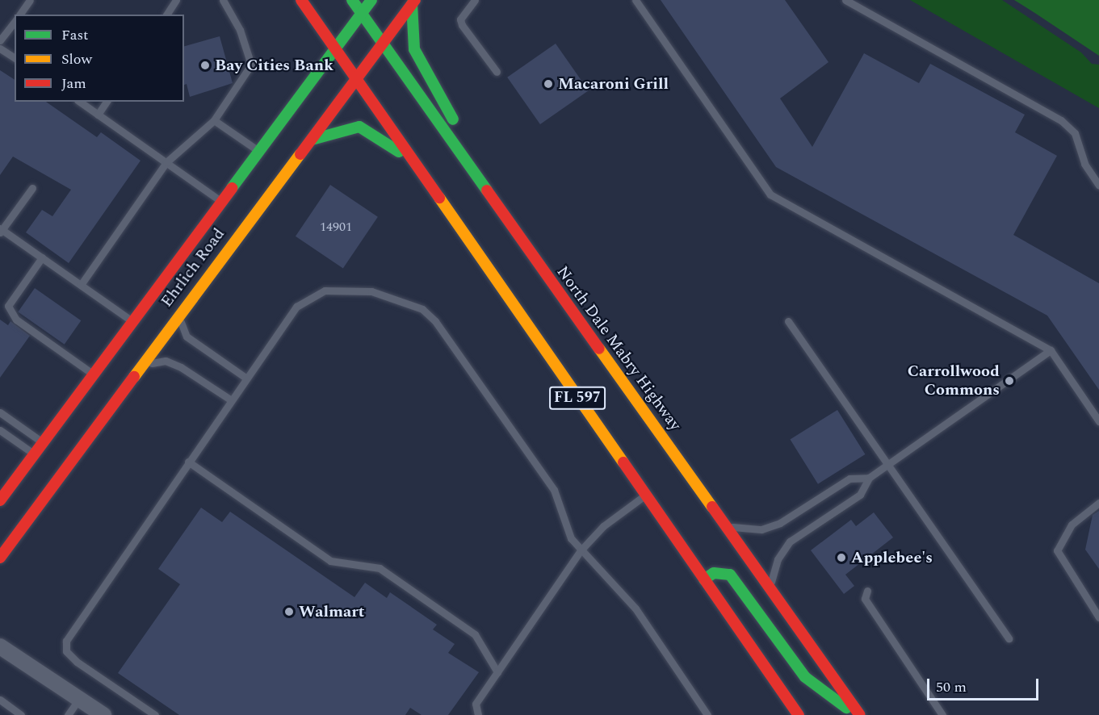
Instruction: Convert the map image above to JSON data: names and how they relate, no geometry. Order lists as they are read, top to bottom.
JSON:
{
  "streets": {
    "main road": ["Ehrlich Road", "North Dale Mabry Highway", "FL 597"]
  },
  "crossings": [
    ["Ehrlich Road", "North Dale Mabry Highway"],
    ["Ehrlich Road", "FL 597"]
  ],
  "places": [
    "Bay Cities Bank",
    "Macaroni Grill",
    "Carrollwood Commons",
    "Applebee's",
    "Walmart"
  ],
  "house_numbers": ["14901"],
  "legend": ["Fast", "Slow", "Jam"],
  "scale_bar": "50 m"
}
